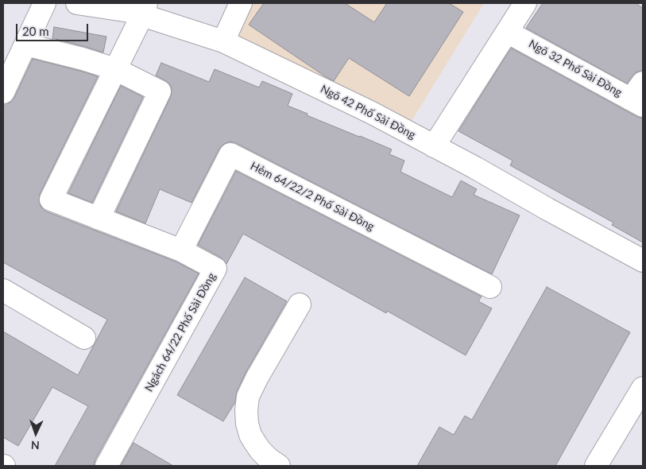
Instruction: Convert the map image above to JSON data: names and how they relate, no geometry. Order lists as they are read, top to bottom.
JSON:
{
  "streets": {
    "street": [
      "Ngõ 32 Phố Sài Đồng",
      "Ngõ 42 Phố Sài Đồng",
      "Hẻm 64/22/2 Phố Sài Đồng",
      "Ngách 64/22 Phố Sài Đồng"
    ]
  },
  "crossings": [
    ["Hẻm 64/22/2 Phố Sài Đồng", "Ngách 64/22 Phố Sài Đồng"]
  ],
  "scale_bar": "20 m",
  "north": "bottom"
}
